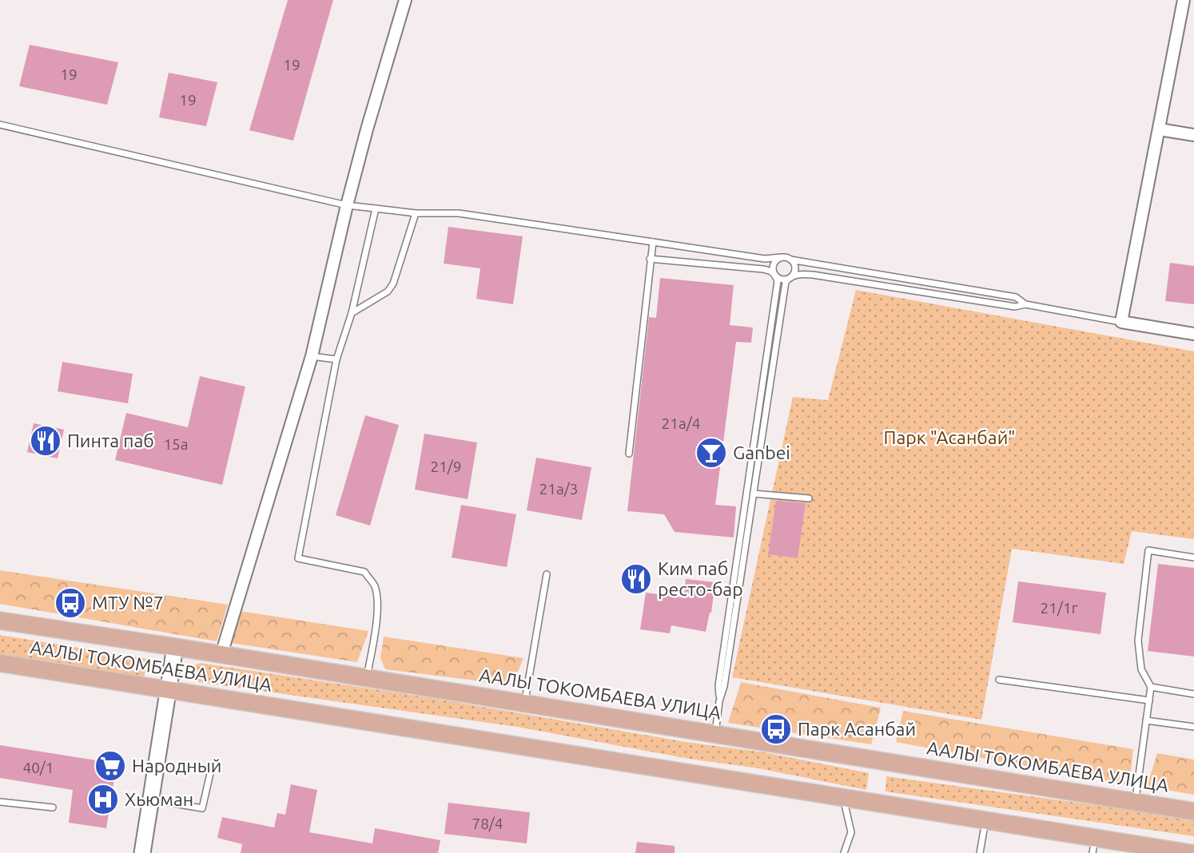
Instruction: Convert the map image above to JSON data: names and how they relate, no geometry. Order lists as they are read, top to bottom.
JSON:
{
  "streets": {
    "main road": ["ААЛЫ ТОКОМБАЕВА УЛИЦА"]
  },
  "parks": ["Парк \"Асанбай\""],
  "places": {
    "restaurant": ["Пинта паб", "Ким паб ресто-бар"],
    "bar": ["Ganbei"],
    "bus stop": ["МТУ №7", "Парк Асанбай"],
    "supermarket": ["Народный"],
    "hospital": ["Хьюман"]
  },
  "house_numbers": [
    "19",
    "19",
    "19",
    "21а/4",
    "15а",
    "21/9",
    "21а/3",
    "21/1г",
    "40/1",
    "78/4"
  ]
}
